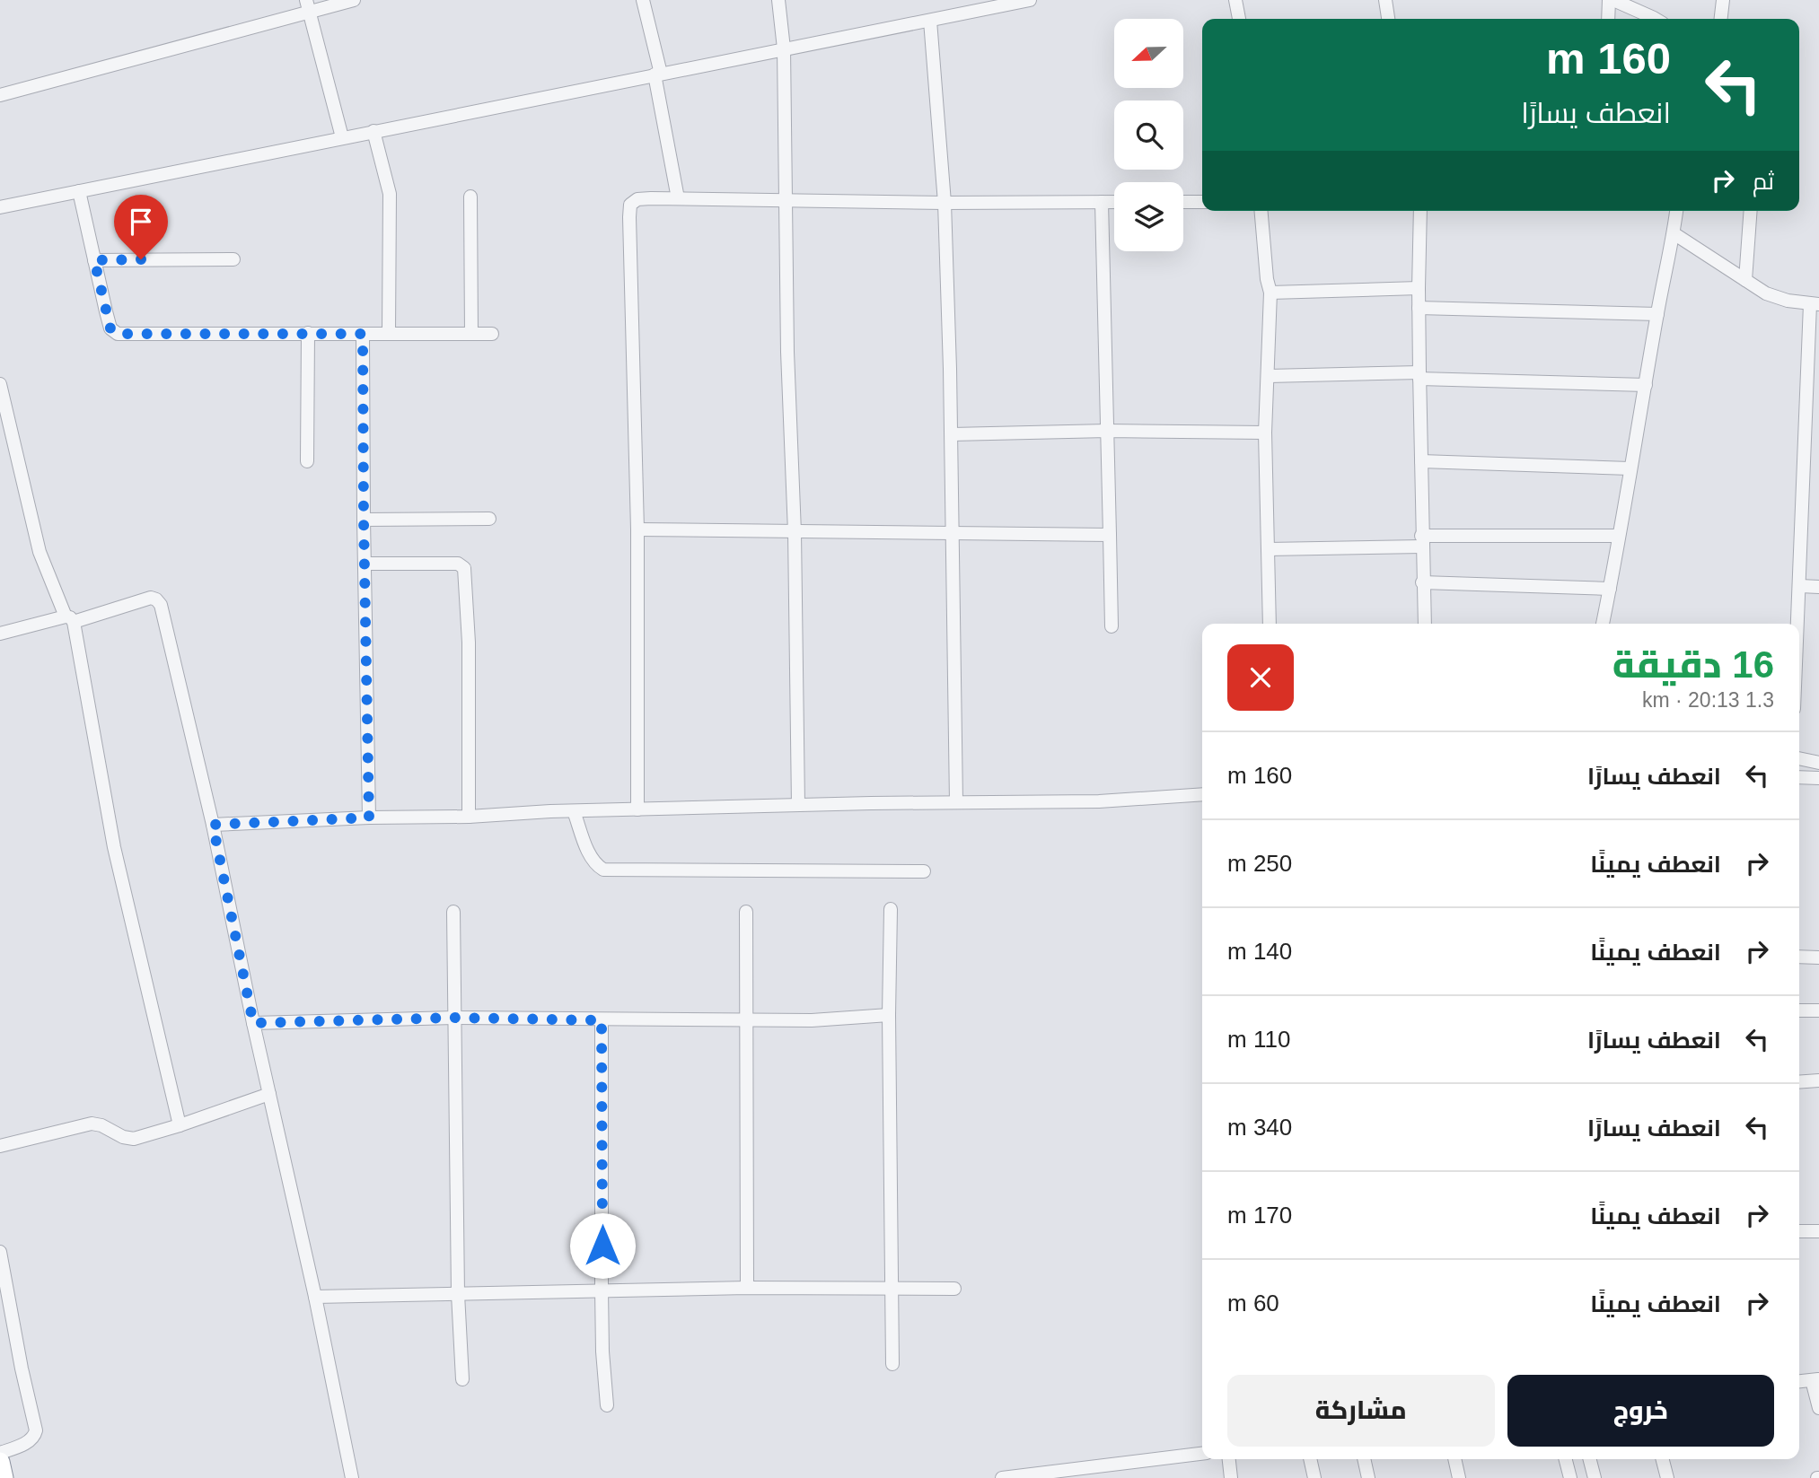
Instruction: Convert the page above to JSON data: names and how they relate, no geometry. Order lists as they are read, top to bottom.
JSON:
{
  "north": "left",
  "page": {
    "turn": ["160 m", "انعطف يسارًا"],
    "then": "ثم",
    "heading": ["16 دقيقة", "1.3 km · 20:13"],
    "list": [
      {
        "name": "انعطف يسارًا",
        "value": "160 m"
      },
      {
        "name": "انعطف يمينًا",
        "value": "250 m"
      },
      {
        "name": "انعطف يمينًا",
        "value": "140 m"
      },
      {
        "name": "انعطف يسارًا",
        "value": "110 m"
      },
      {
        "name": "انعطف يسارًا",
        "value": "340 m"
      },
      {
        "name": "انعطف يمينًا",
        "value": "170 m"
      },
      {
        "name": "انعطف يمينًا",
        "value": "60 m"
      }
    ],
    "buttons": ["خروج", "مشاركة"]
  }
}
